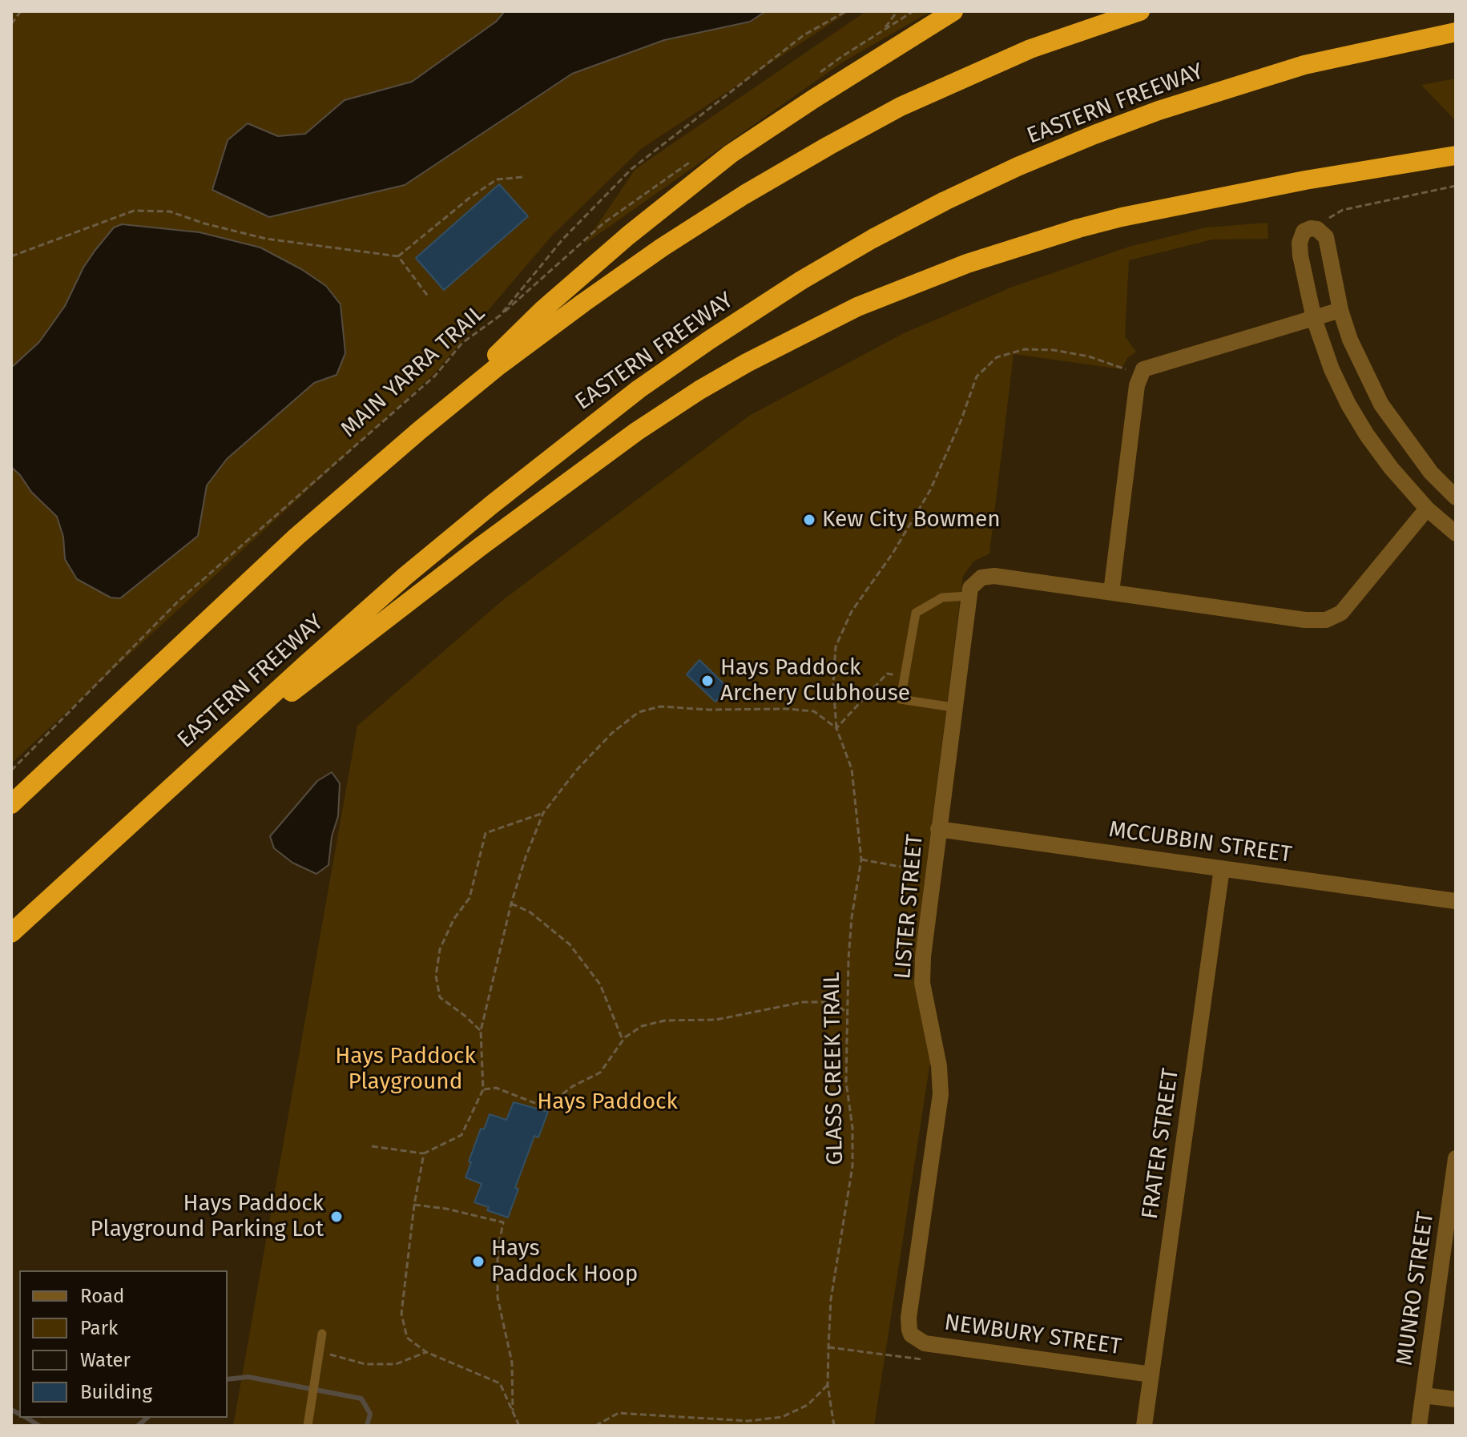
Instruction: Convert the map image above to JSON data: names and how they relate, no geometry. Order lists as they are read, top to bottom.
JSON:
{
  "streets": {
    "highway": ["EASTERN FREEWAY"],
    "street": [
      "MCCUBBIN STREET",
      "LISTER STREET",
      "FRATER STREET",
      "MUNRO STREET",
      "NEWBURY STREET"
    ],
    "path": ["MAIN YARRA TRAIL", "GLASS CREEK TRAIL"]
  },
  "crossings": [
    ["MCCUBBIN STREET", "LISTER STREET"],
    ["MCCUBBIN STREET", "FRATER STREET"],
    ["LISTER STREET", "NEWBURY STREET"],
    ["FRATER STREET", "NEWBURY STREET"]
  ],
  "parks": ["Hays Paddock Playground", "Hays Paddock"],
  "places": [
    "Kew City Bowmen",
    "Hays Paddock Archery Clubhouse",
    "Hays Paddock Playground Parking Lot",
    "Hays Paddock Hoop"
  ],
  "legend": [
    "Road",
    "Park",
    "Water",
    "Building"
  ]
}
